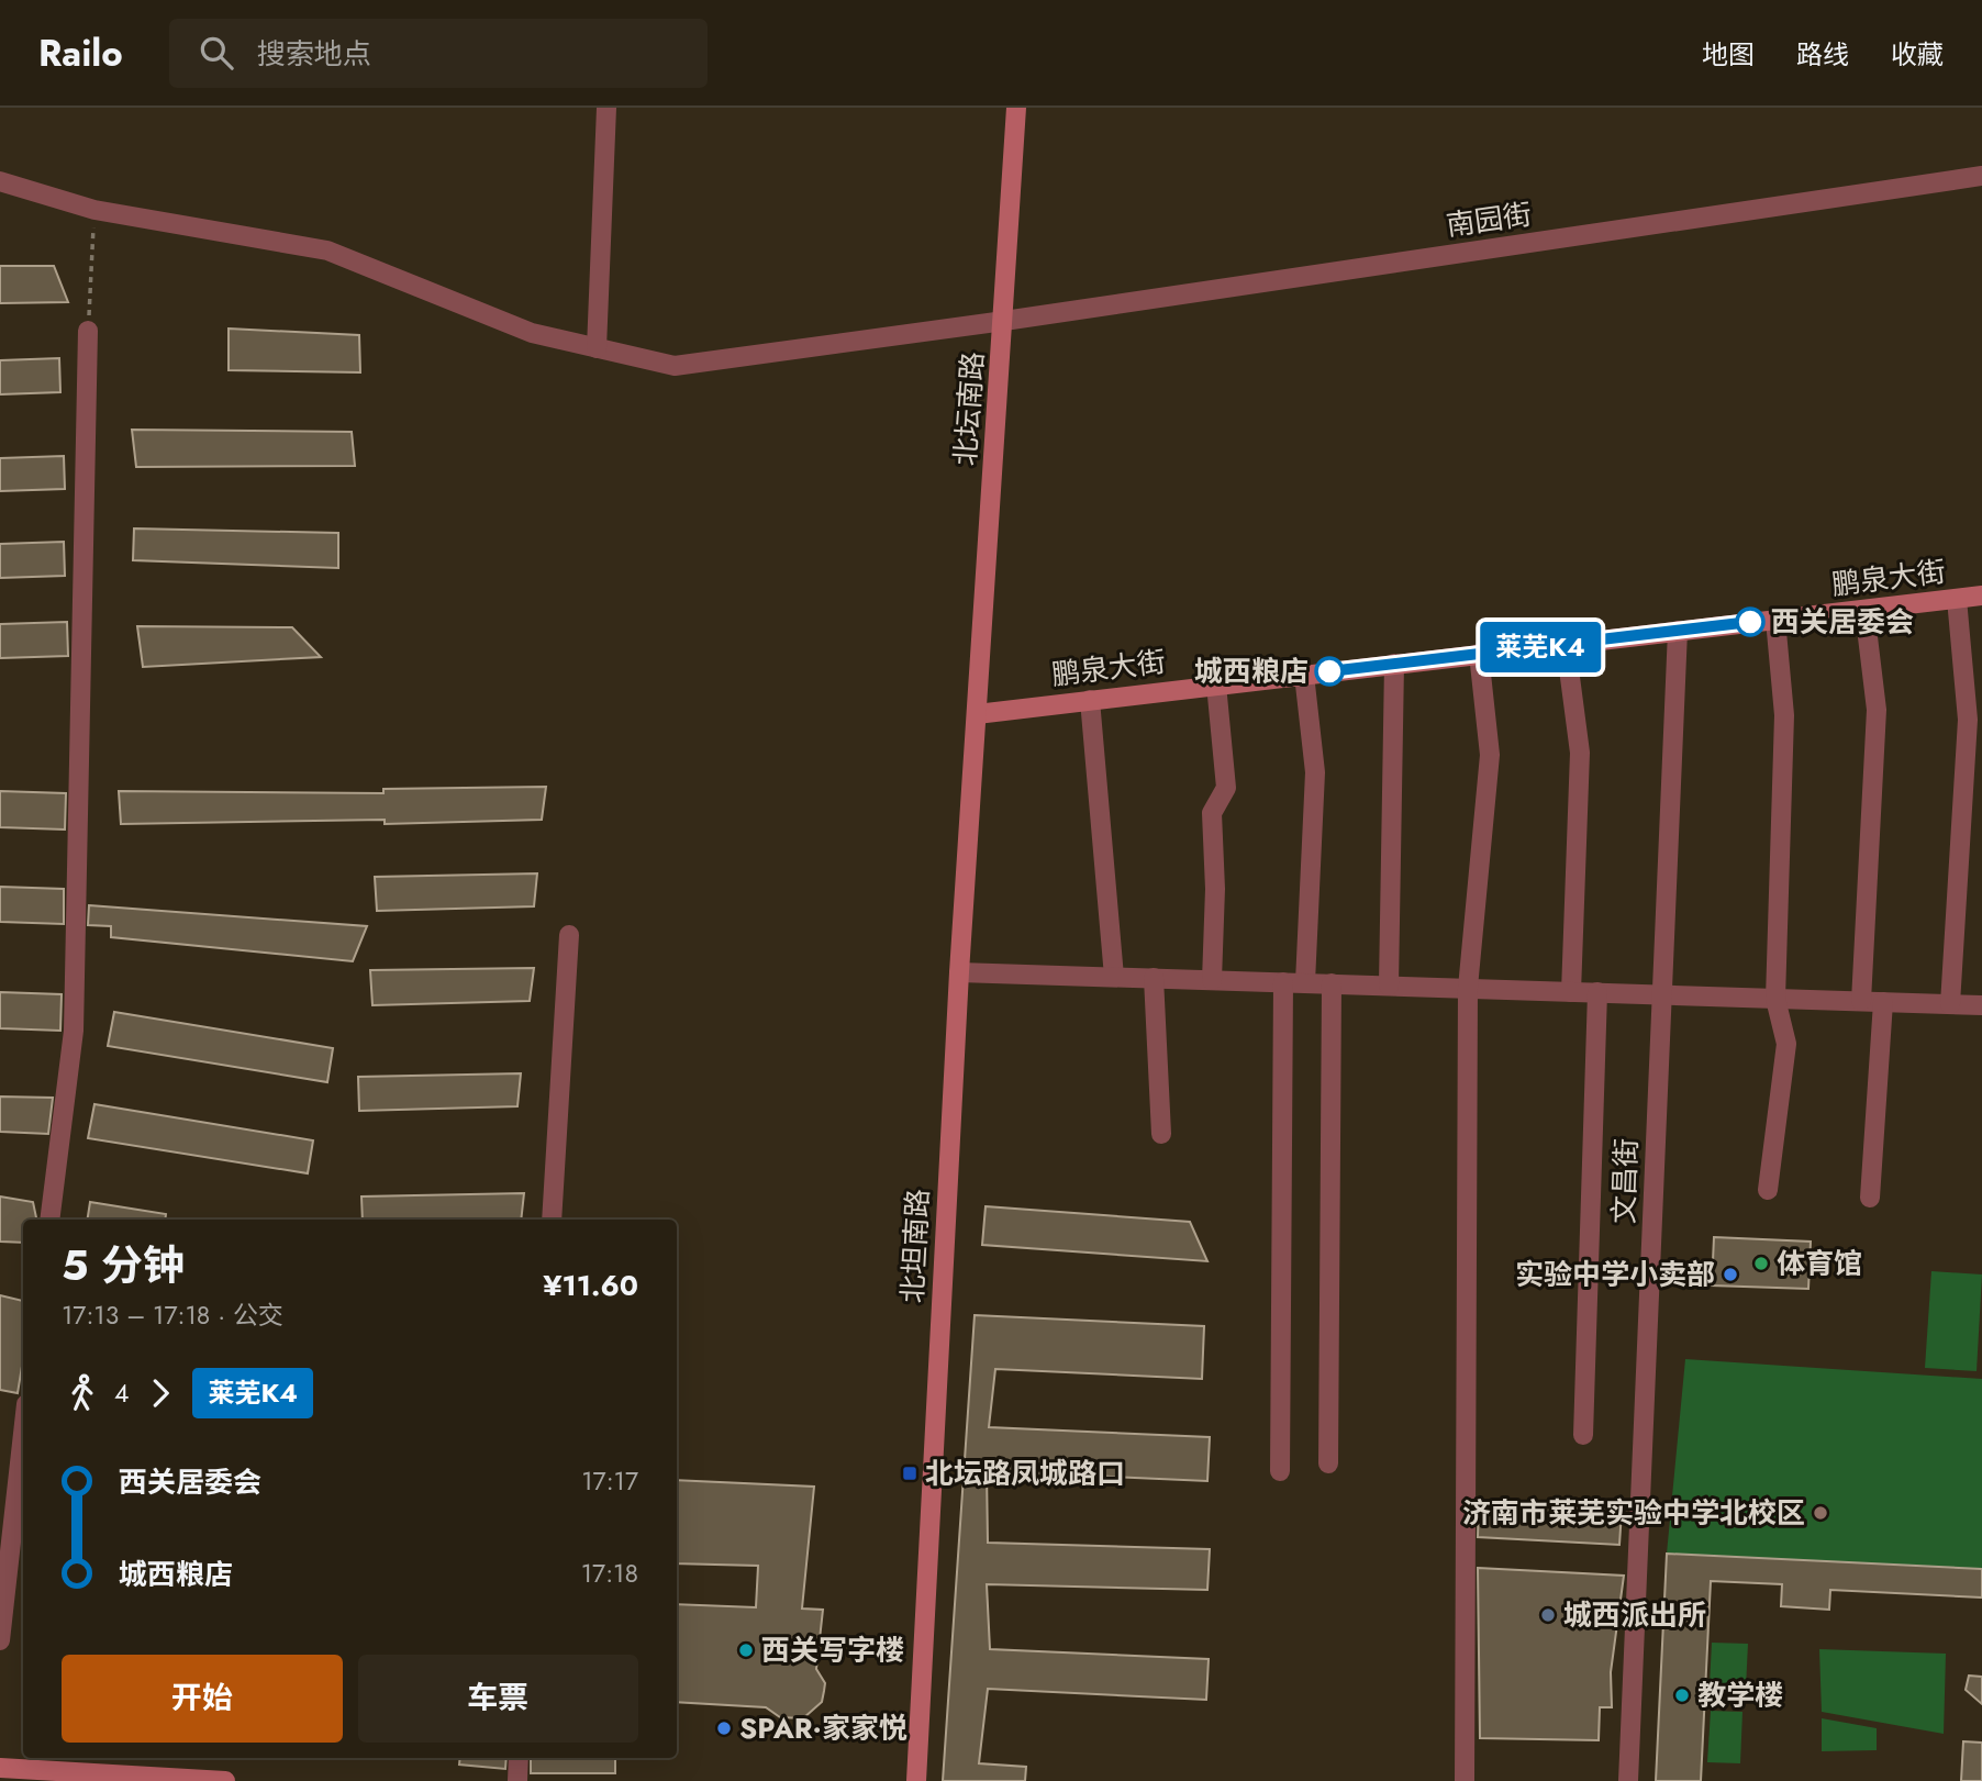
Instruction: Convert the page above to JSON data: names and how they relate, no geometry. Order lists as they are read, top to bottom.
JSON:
{
  "streets": {
    "main road": ["北坛南路", "鹏泉大街", "北坦南路"],
    "street": ["南园街", "文昌街"]
  },
  "crossings": [
    ["南园街", "北坛南路"],
    ["北坛南路", "鹏泉大街"],
    ["北坛南路", "北坦南路"],
    ["鹏泉大街", "文昌街"],
    ["鹏泉大街", "北坦南路"]
  ],
  "places": {
    "other": [
      "西关居委会",
      "城西粮店",
      "体育馆",
      "实验中学小卖部",
      "济南市莱芜实验中学北校区",
      "城西派出所",
      "西关写字楼",
      "教学楼",
      "SPAR·家家悦"
    ],
    "transit": ["北坛路凤城路口"]
  },
  "lines": ["bus line 莱芜K4"],
  "page": {
    "header": "Railo",
    "search": "搜索地点",
    "nav": ["地图", "路线", "收藏"],
    "on_map": "莱芜K4",
    "heading": ["5 分钟", "17:13 – 17:18 · 公交", "¥11.60"],
    "legs": ["4", "莱芜K4"],
    "list": [
      {
        "name": "西关居委会",
        "value": "17:17"
      },
      {
        "name": "城西粮店",
        "value": "17:18"
      }
    ],
    "buttons": ["开始", "车票"]
  }
}
